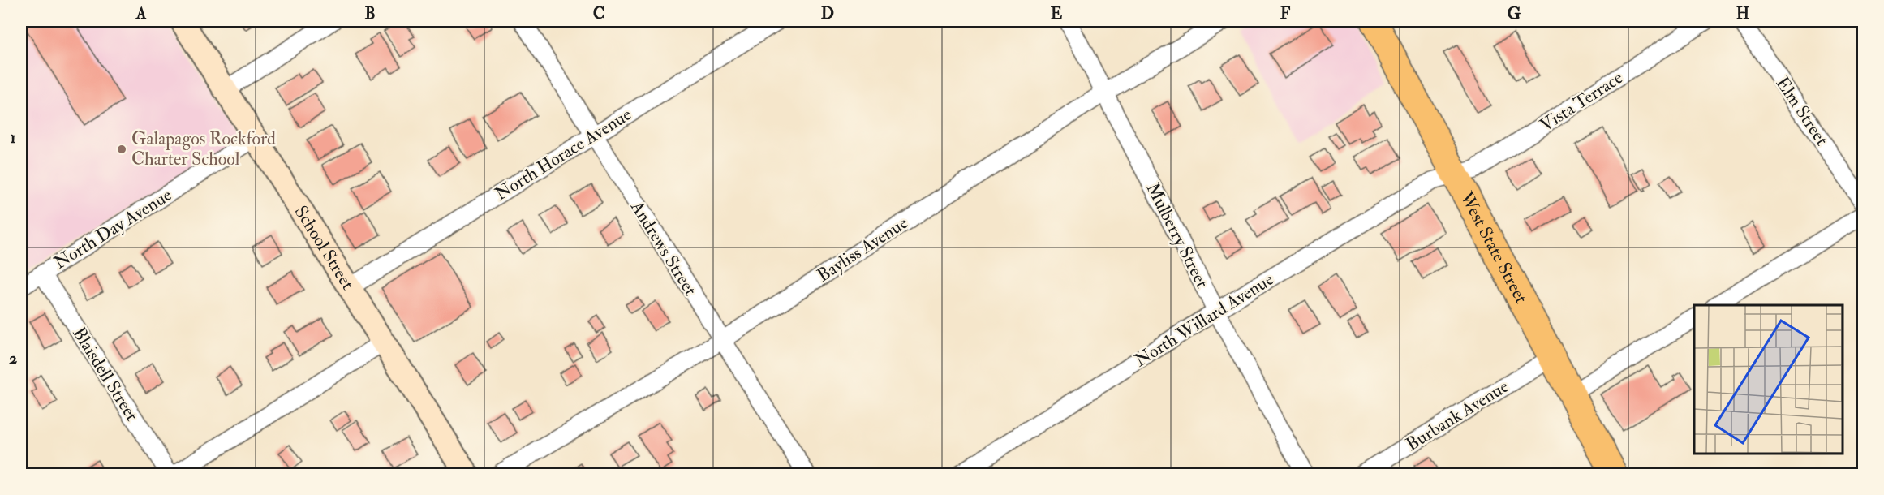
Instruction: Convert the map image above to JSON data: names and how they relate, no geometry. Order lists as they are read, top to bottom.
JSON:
{
  "streets": {
    "main road": ["School Street", "West State Street"],
    "street": [
      "Vista Terrace",
      "Elm Street",
      "North Horace Avenue",
      "North Day Avenue",
      "Mulberry Street",
      "Andrews Street",
      "Bayliss Avenue",
      "North Willard Avenue",
      "Blaisdell Street",
      "Burbank Avenue"
    ]
  },
  "crossings": [
    ["Vista Terrace", "West State Street"],
    ["Vista Terrace", "North Willard Avenue"],
    ["North Horace Avenue", "School Street"],
    ["North Horace Avenue", "Andrews Street"],
    ["North Day Avenue", "School Street"],
    ["North Day Avenue", "Blaisdell Street"],
    ["Mulberry Street", "Bayliss Avenue"],
    ["Mulberry Street", "North Willard Avenue"],
    ["West State Street", "North Willard Avenue"],
    ["West State Street", "Burbank Avenue"],
    ["Andrews Street", "Bayliss Avenue"]
  ],
  "places": ["Galapagos Rockford Charter School"],
  "grid": {
    "columns": [
      "A",
      "B",
      "C",
      "D",
      "E",
      "F",
      "G",
      "H"
    ],
    "rows": ["1", "2"]
  }
}
